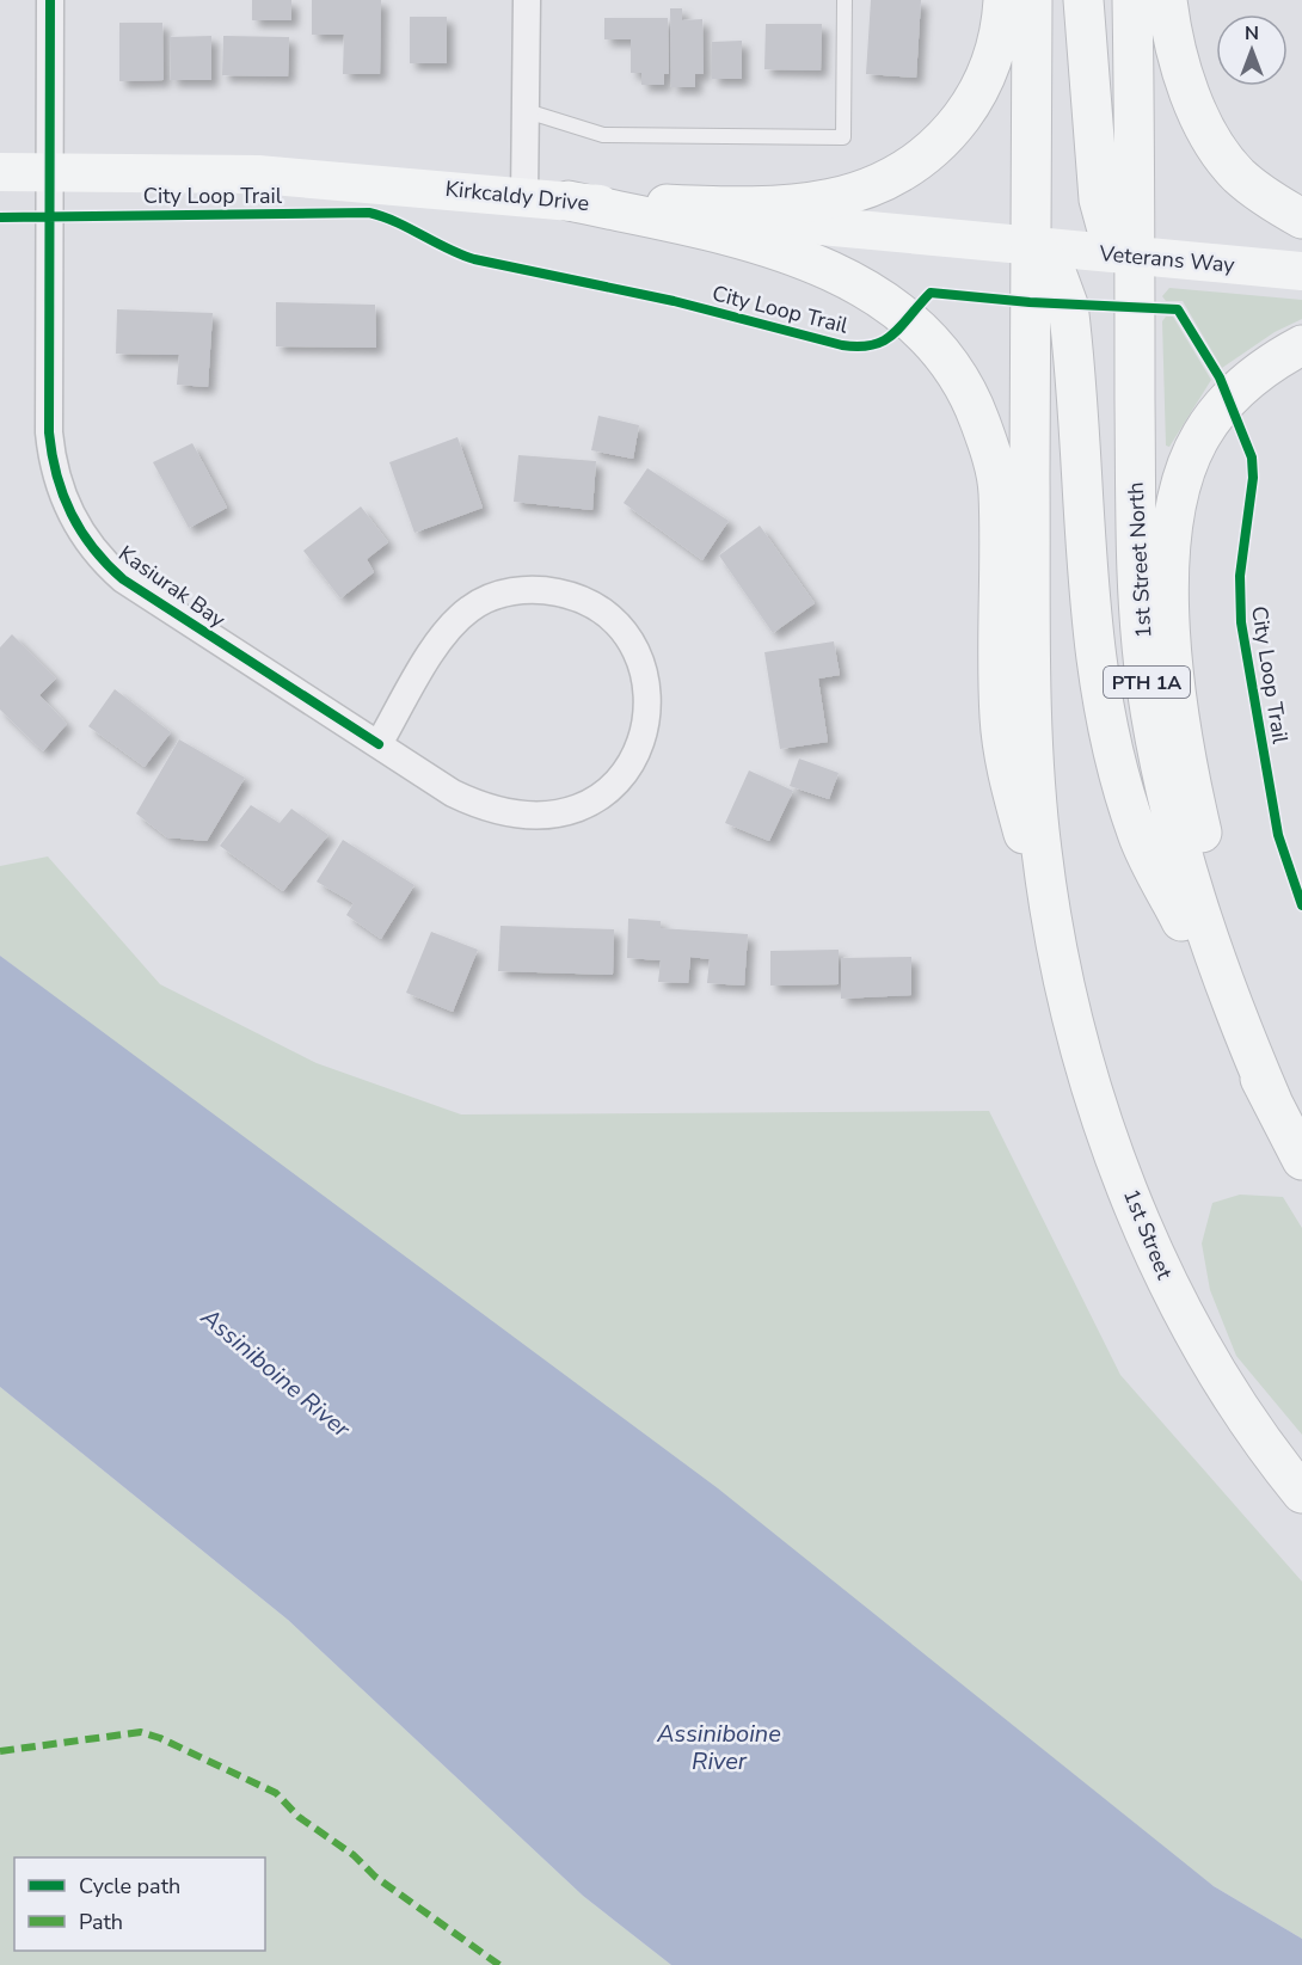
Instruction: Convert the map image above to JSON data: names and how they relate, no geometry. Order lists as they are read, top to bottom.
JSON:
{
  "streets": {
    "main road": [
      "Kirkcaldy Drive",
      "Veterans Way",
      "1st Street North",
      "PTH 1A",
      "1st Street"
    ],
    "street": ["Kasiurak Bay"],
    "cycle path": ["City Loop Trail"]
  },
  "crossings": [
    ["Kirkcaldy Drive", "Veterans Way"],
    ["Kirkcaldy Drive", "Kasiurak Bay"],
    ["Veterans Way", "1st Street North"],
    ["1st Street North", "PTH 1A"]
  ],
  "water": ["Assiniboine River"],
  "legend": ["Cycle path", "Path"],
  "north": "top"
}
